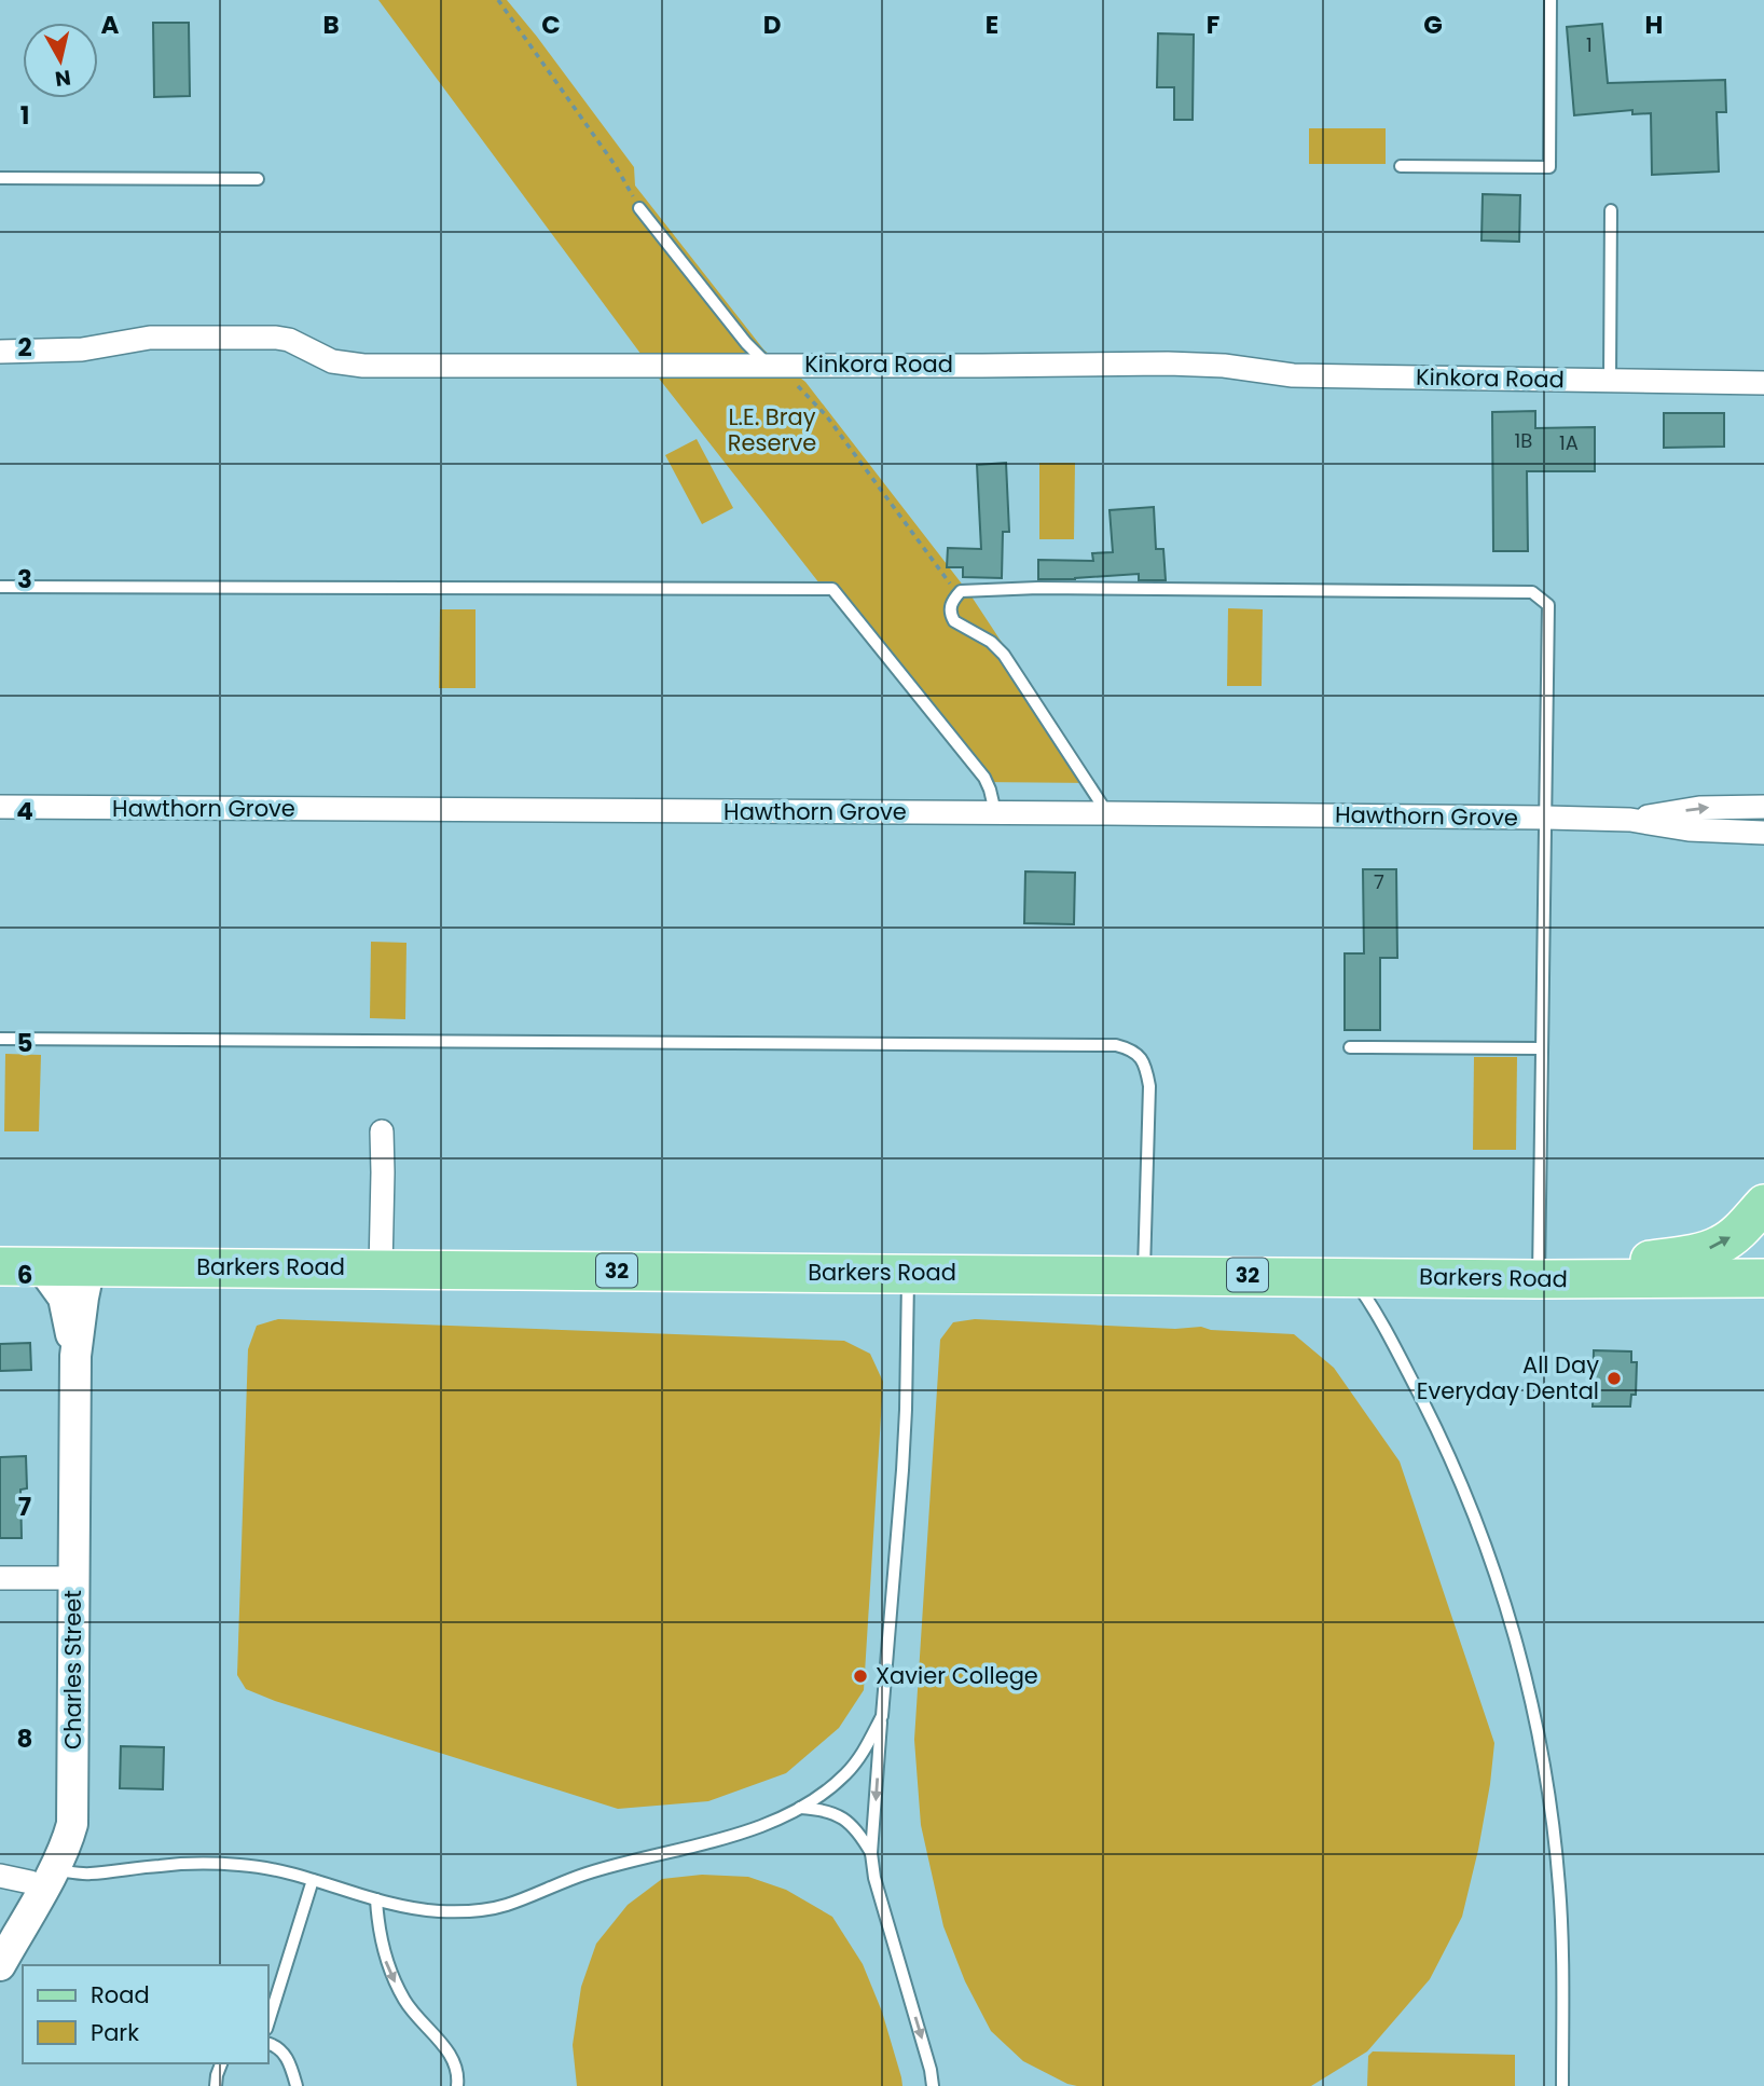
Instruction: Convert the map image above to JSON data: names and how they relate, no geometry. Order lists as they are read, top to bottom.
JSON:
{
  "streets": {
    "main road": ["Barkers Road", "32"],
    "street": ["Kinkora Road", "Hawthorn Grove", "Charles Street"]
  },
  "crossings": [
    ["Barkers Road", "Charles Street"]
  ],
  "parks": ["L.E. Bray Reserve"],
  "places": ["All Day Everyday Dental", "Xavier College"],
  "house_numbers": [
    "1",
    "1B",
    "1A",
    "7"
  ],
  "legend": ["Road", "Park"],
  "north": "bottom",
  "grid": {
    "columns": [
      "A",
      "B",
      "C",
      "D",
      "E",
      "F",
      "G",
      "H"
    ],
    "rows": [
      "1",
      "2",
      "3",
      "4",
      "5",
      "6",
      "7",
      "8"
    ]
  }
}
